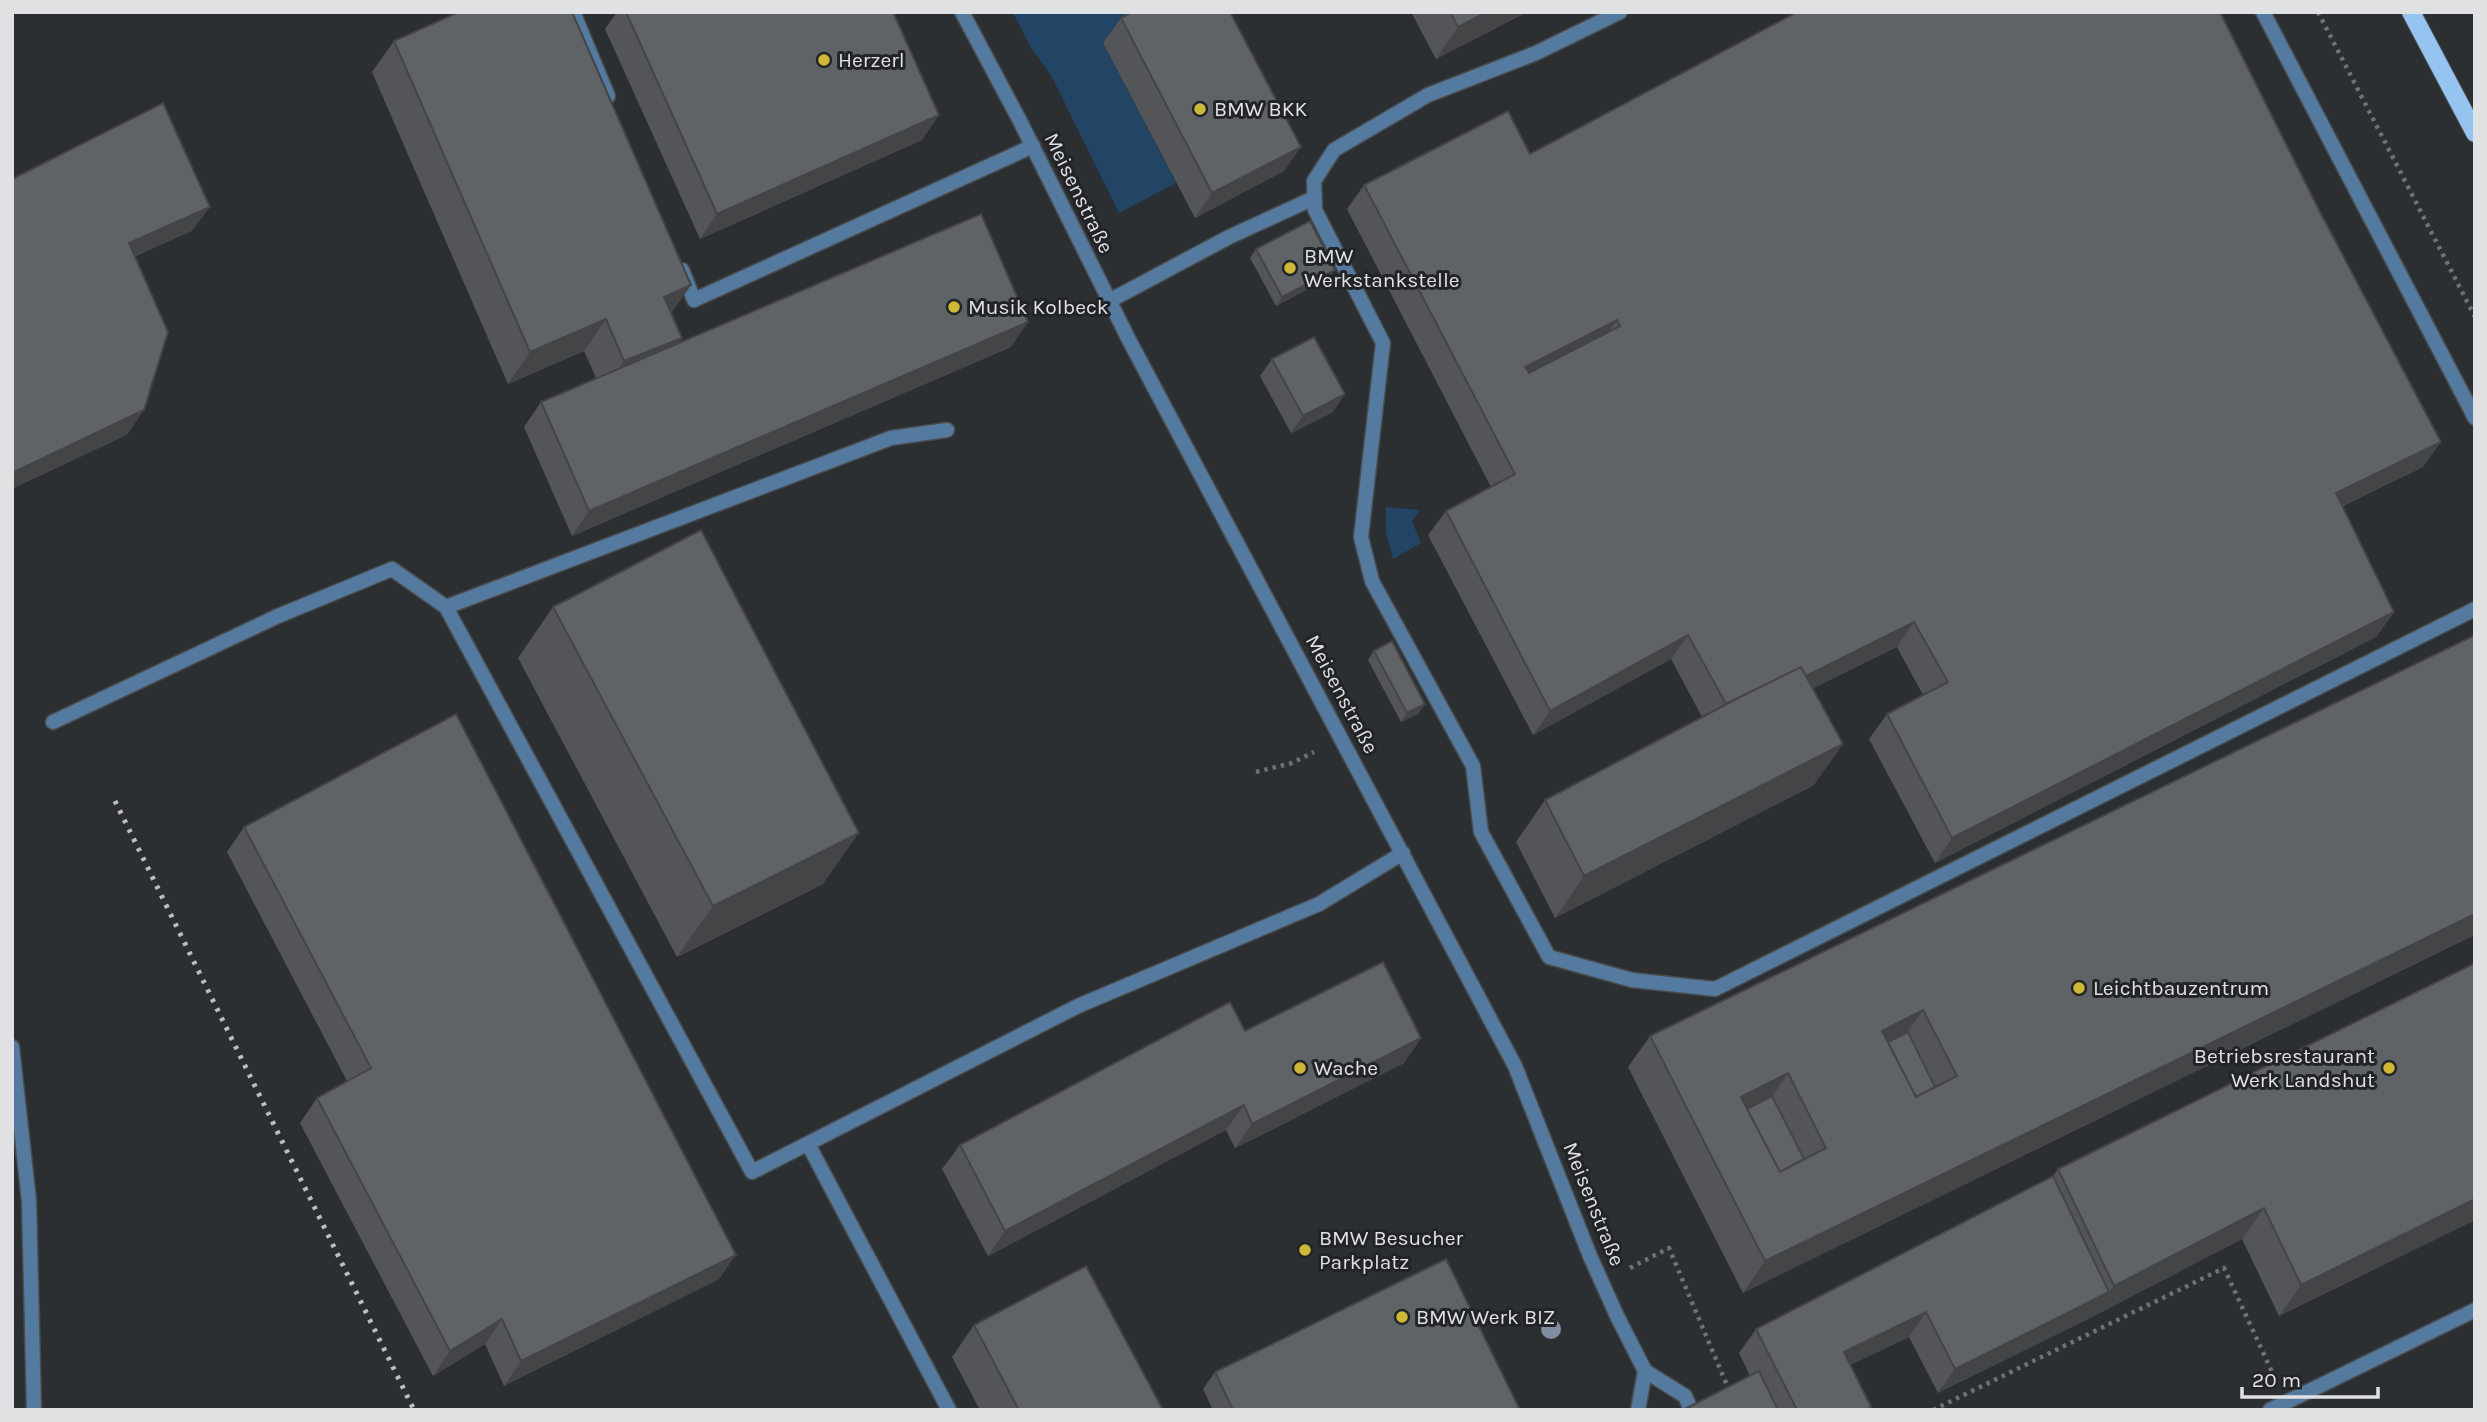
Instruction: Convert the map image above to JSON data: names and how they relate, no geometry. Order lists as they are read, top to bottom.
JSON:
{
  "streets": {
    "street": ["Meisenstraße"]
  },
  "places": [
    "Herzerl",
    "BMW BKK",
    "BMW Werkstankstelle",
    "Musik Kolbeck",
    "Leichtbauzentrum",
    "Wache",
    "Betriebsrestaurant Werk Landshut",
    "BMW Besucher Parkplatz",
    "BMW Werk BIZ"
  ],
  "scale_bar": "20 m"
}
